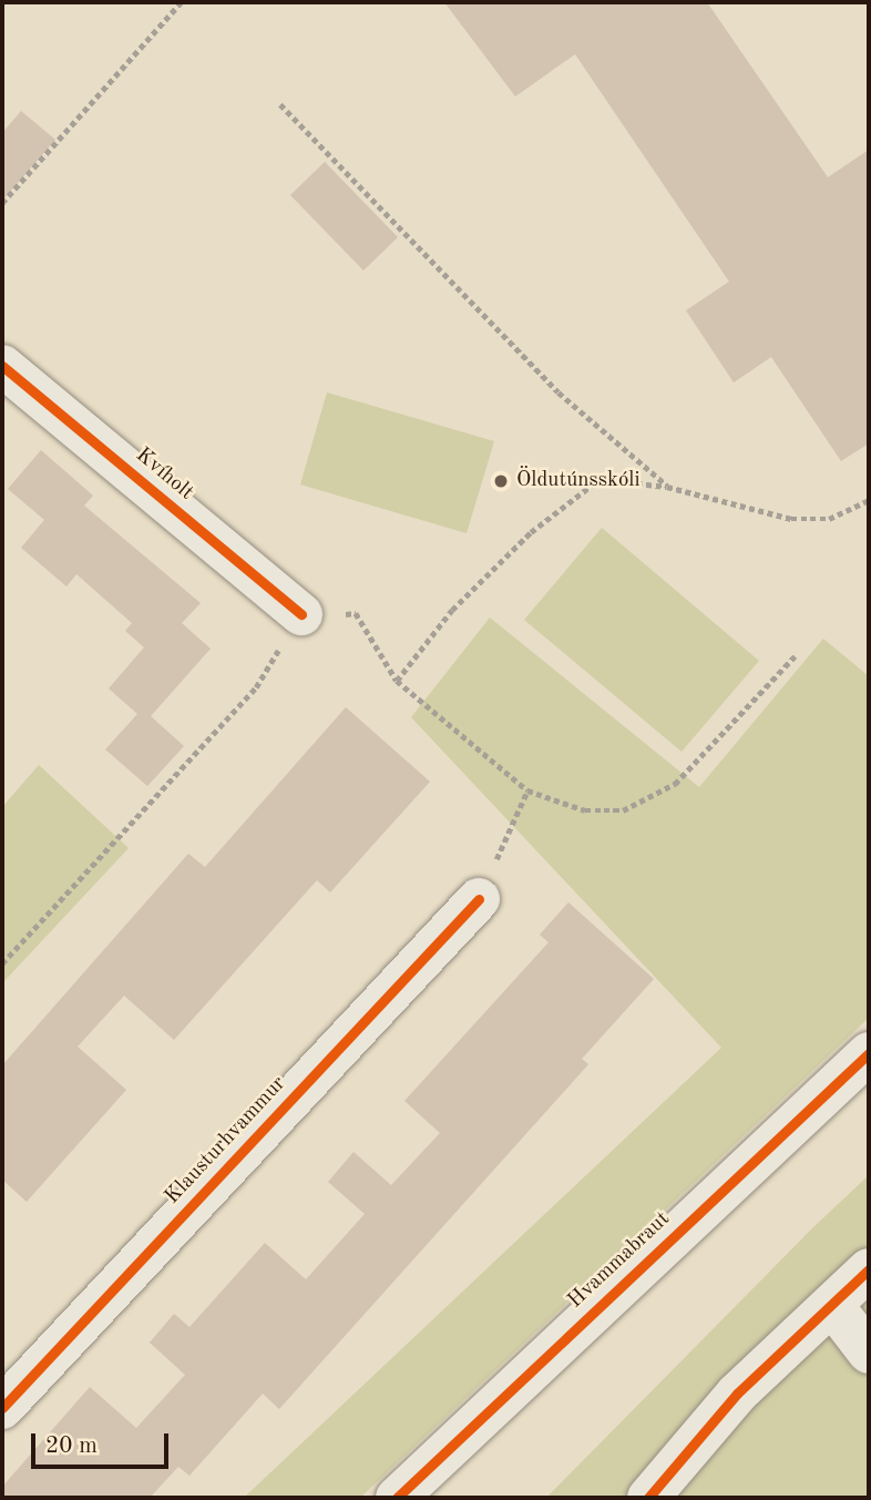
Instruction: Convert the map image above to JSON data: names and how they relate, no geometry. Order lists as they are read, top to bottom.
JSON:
{
  "streets": {
    "street": ["Kvíholt", "Klausturhvammur", "Hvammabraut"]
  },
  "places": ["Öldutúnsskóli"],
  "scale_bar": "20 m"
}
